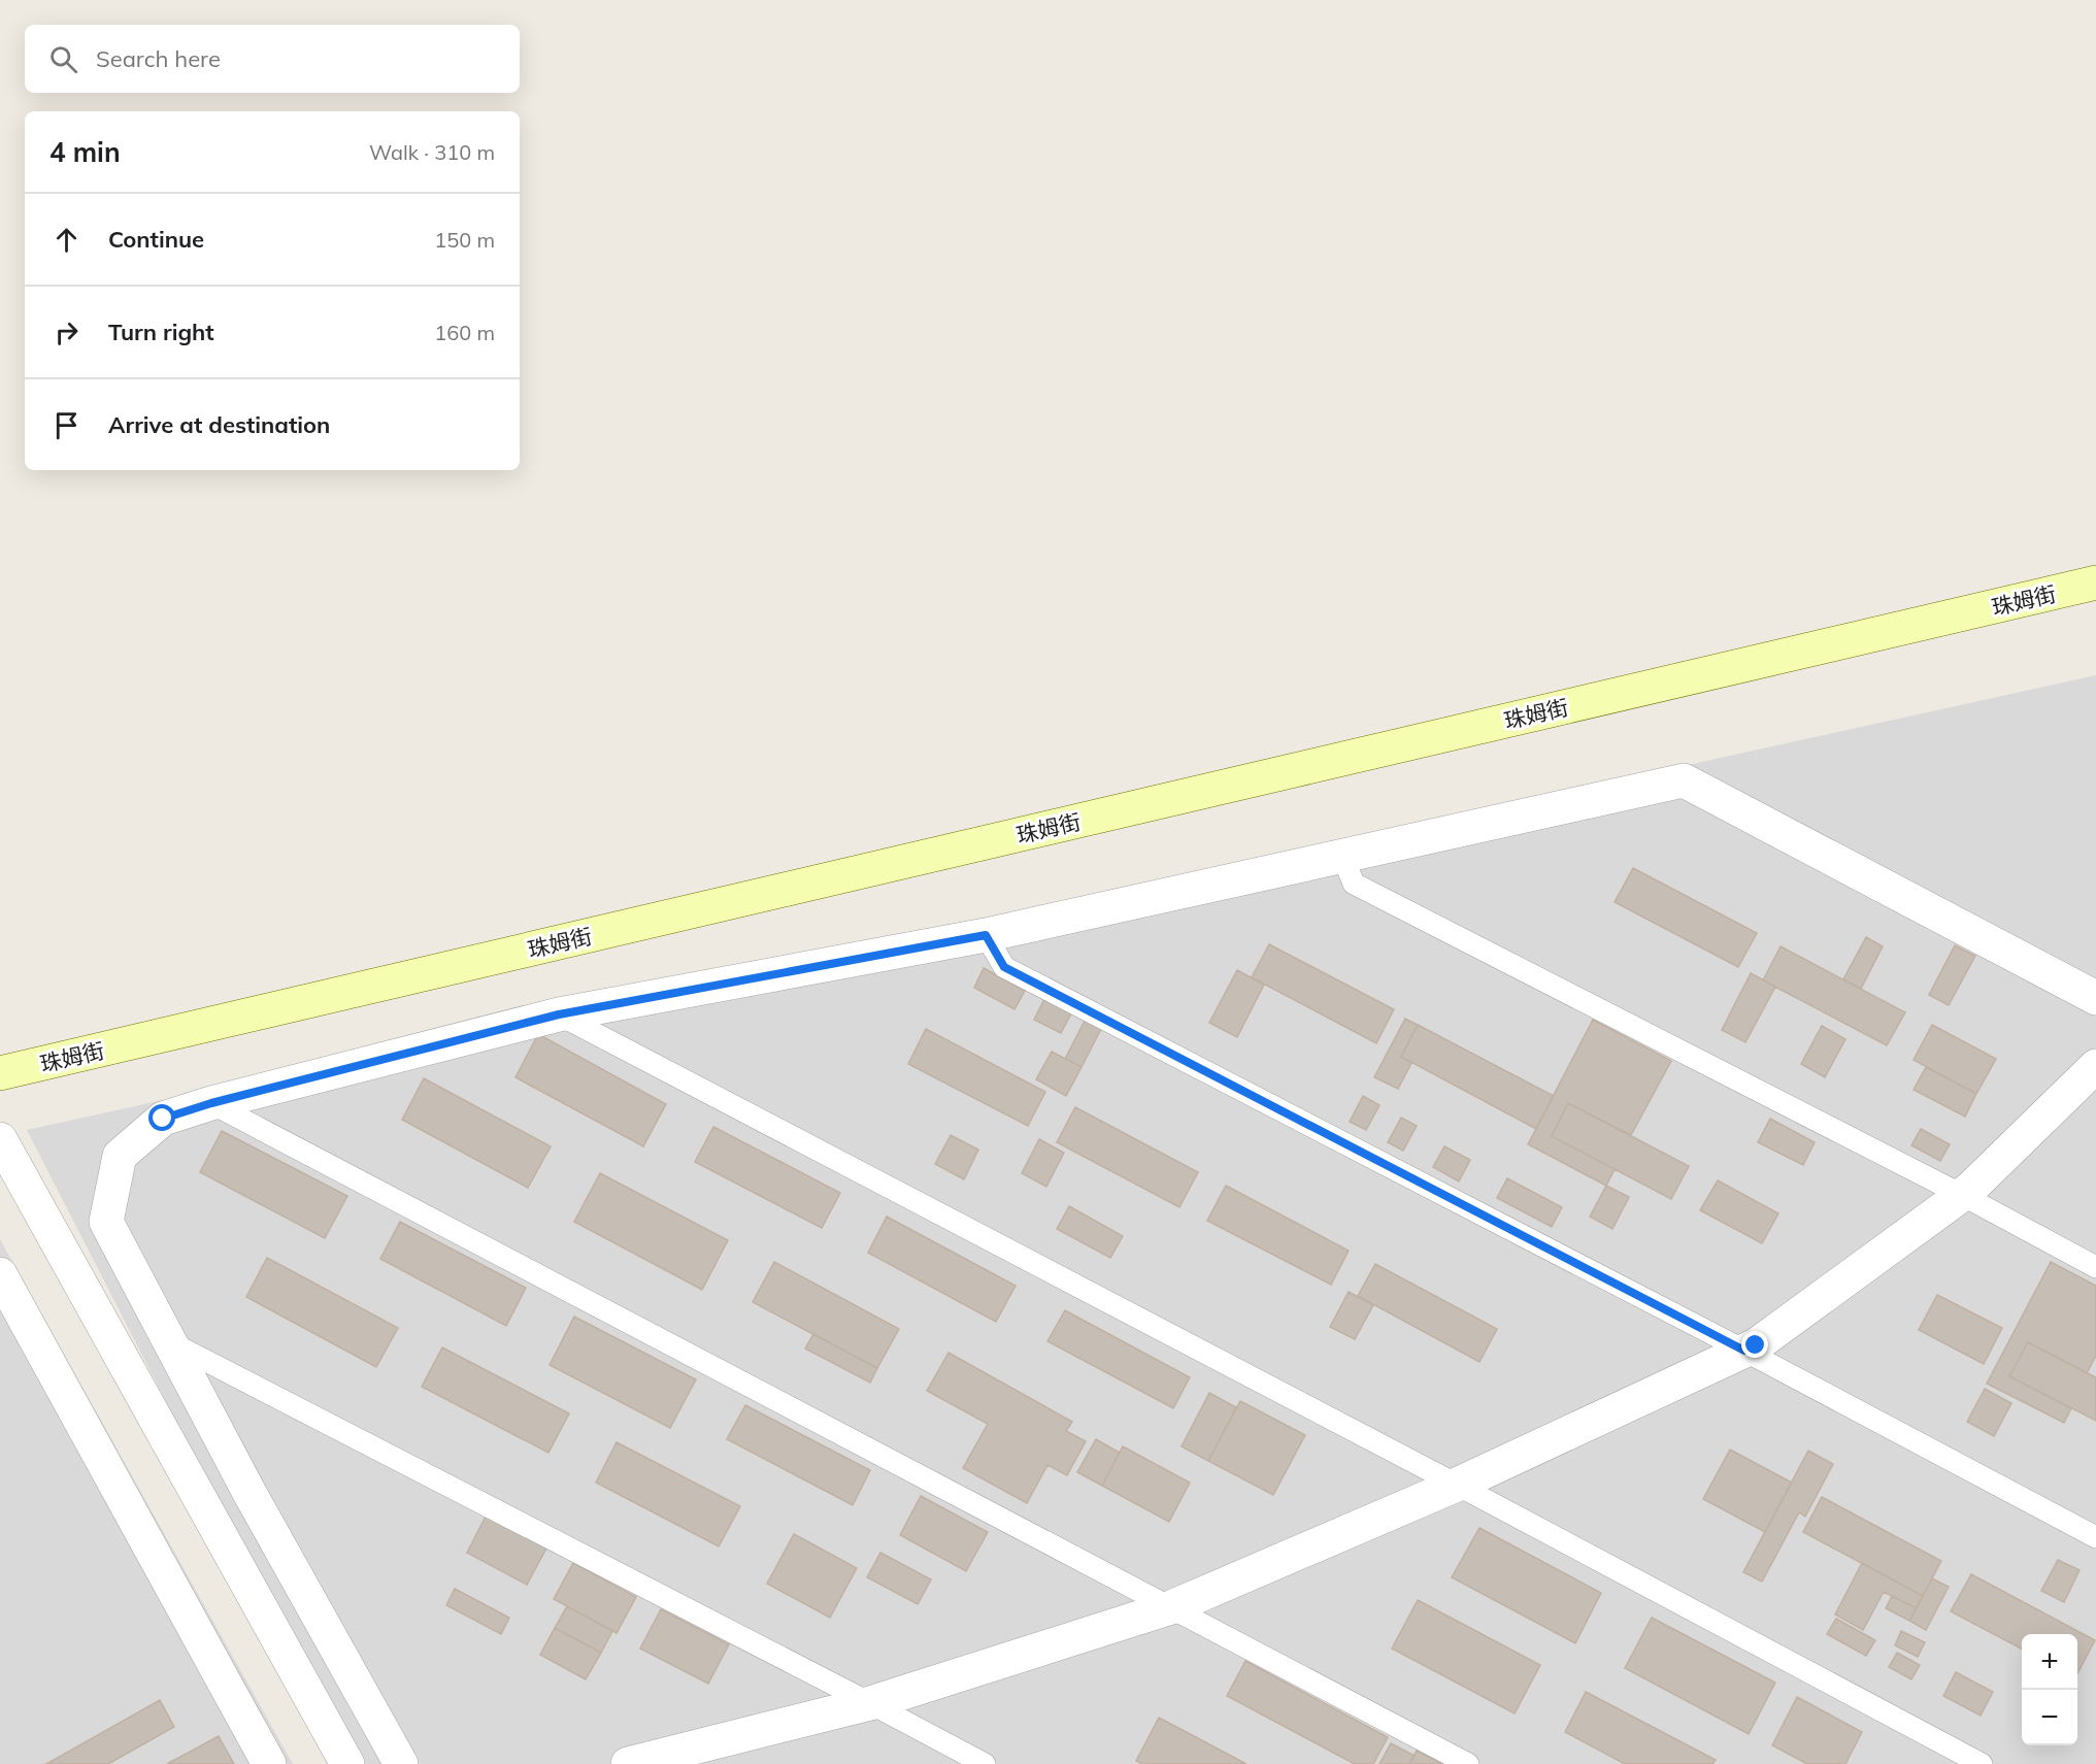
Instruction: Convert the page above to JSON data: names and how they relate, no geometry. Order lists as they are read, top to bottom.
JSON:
{
  "streets": {
    "main road": ["珠姆街"]
  },
  "page": {
    "search": "Search here",
    "heading": ["4 min", "Walk · 310 m"],
    "list": [
      ["Continue", "150 m"],
      ["Turn right", "160 m"],
      "Arrive at destination"
    ],
    "map_buttons": ["+", "−"]
  }
}
